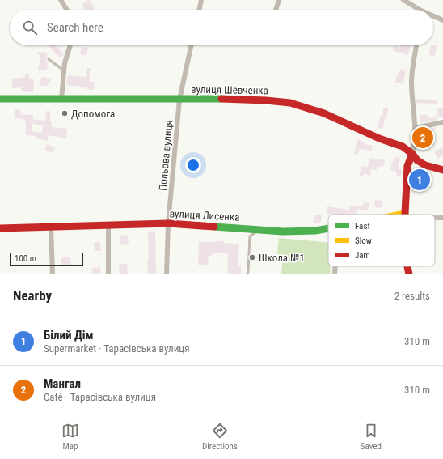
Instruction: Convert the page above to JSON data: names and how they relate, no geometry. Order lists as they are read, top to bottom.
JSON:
{
  "streets": {
    "street": ["вулиця Шевченка", "Польова вулиця", "вулиця Лисенка"]
  },
  "crossings": [
    ["вулиця Шевченка", "Польова вулиця"],
    ["Польова вулиця", "вулиця Лисенка"]
  ],
  "places": ["Допомога", "Школа №1"],
  "legend": ["Fast", "Slow", "Jam"],
  "scale_bar": "100 m",
  "page": {
    "search": "Search here",
    "pins": ["2", "1"],
    "scale": "100 m",
    "heading": ["Nearby", "2 results"],
    "list": [
      {
        "mark": "1",
        "name": "Білий Дім",
        "note": "Supermarket · Тарасівська вулиця",
        "value": "310 m"
      },
      {
        "mark": "2",
        "name": "Мангал",
        "note": "Café · Тарасівська вулиця",
        "value": "310 m"
      }
    ],
    "nav": ["Map", "Directions", "Saved"]
  }
}
